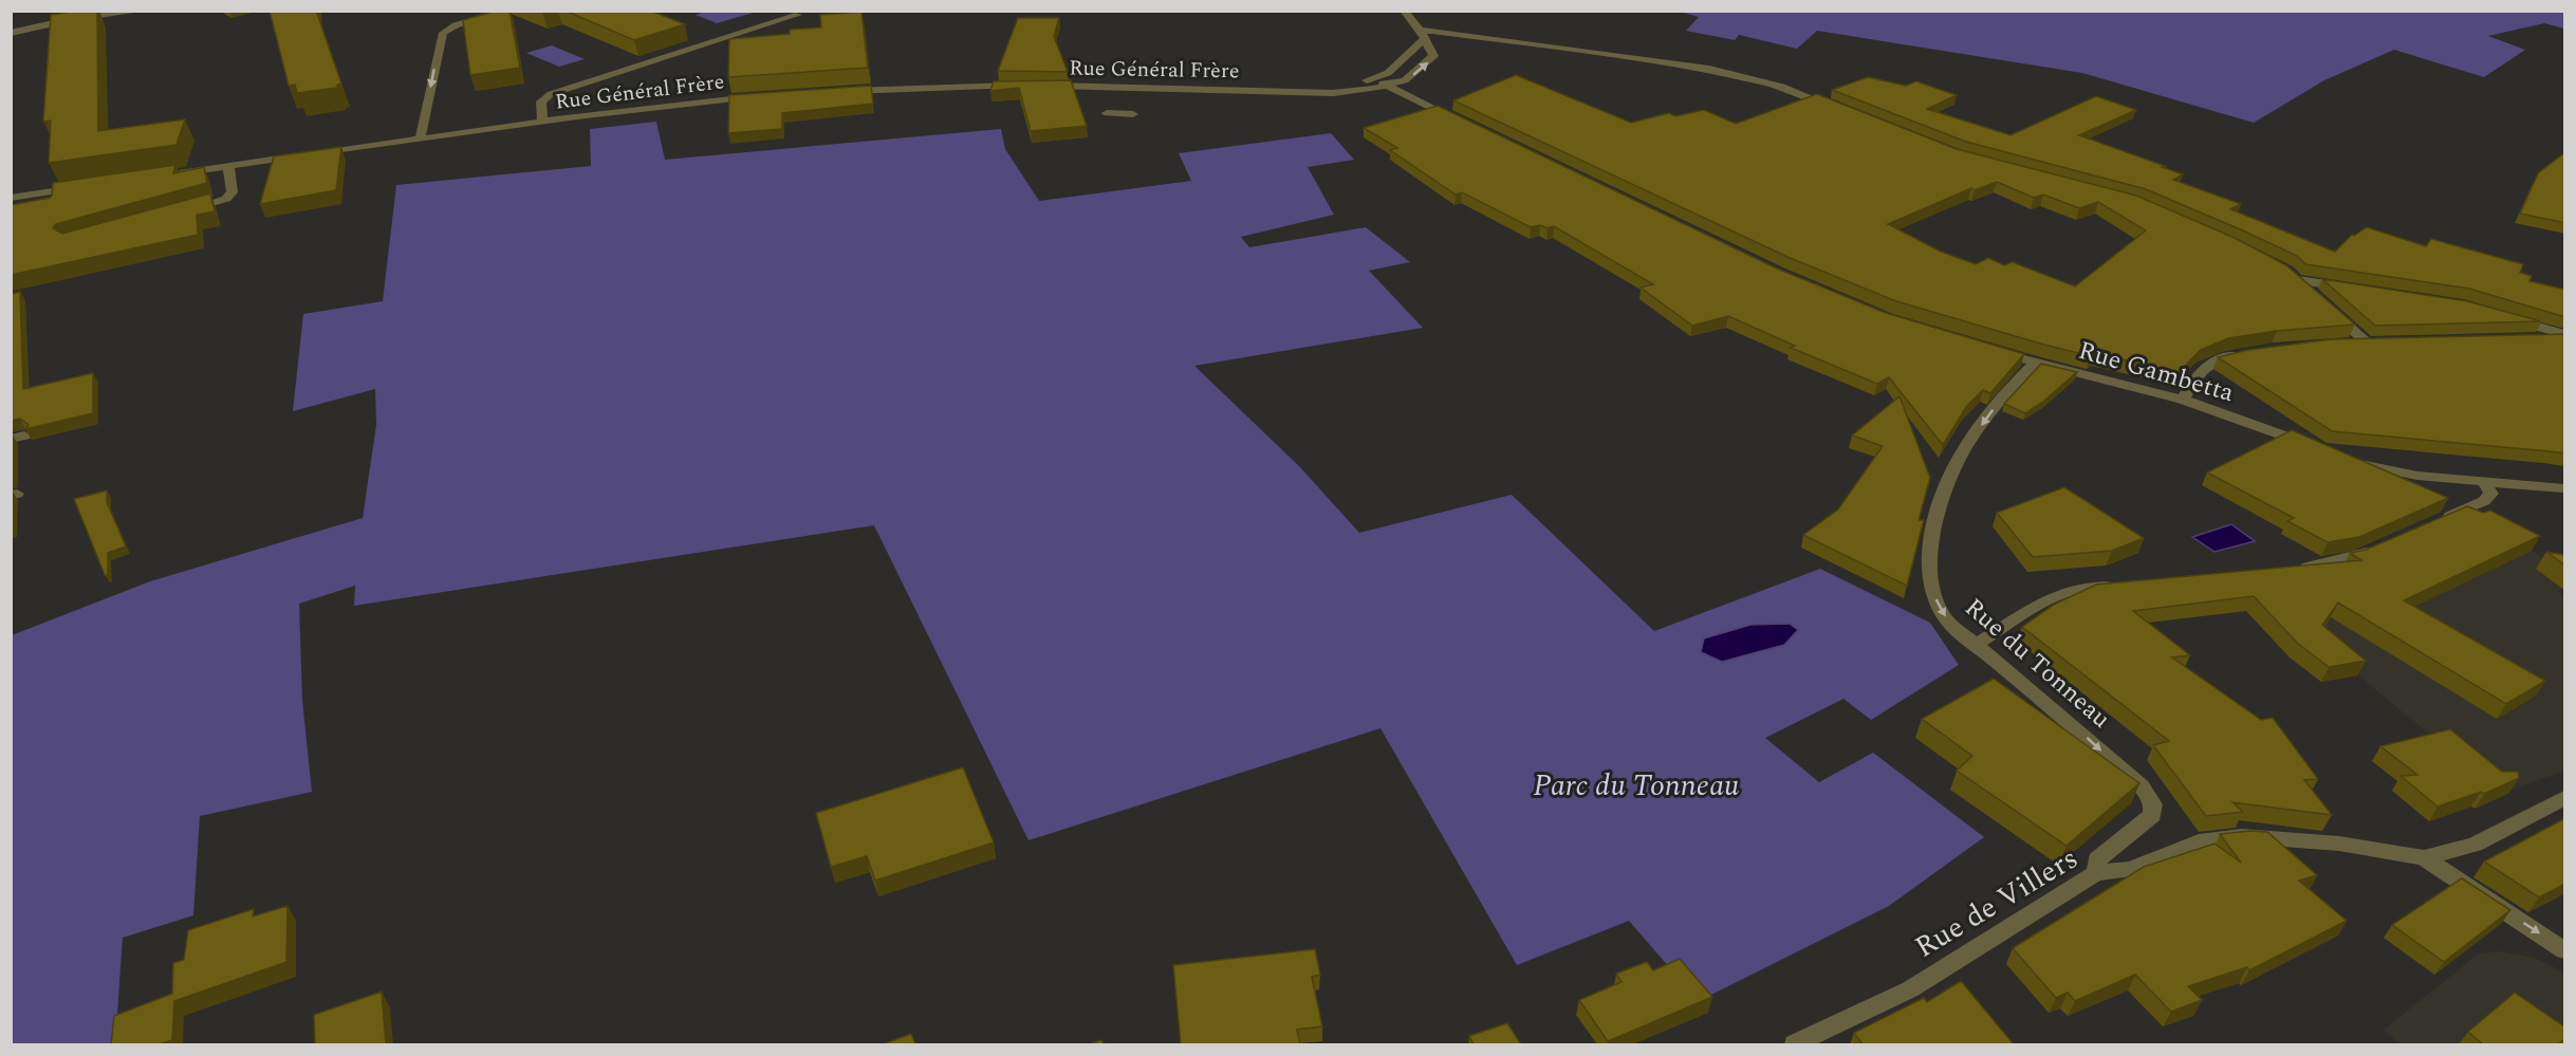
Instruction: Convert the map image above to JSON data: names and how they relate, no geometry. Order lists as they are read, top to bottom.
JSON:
{
  "streets": {
    "street": [
      "Rue Général Frère",
      "Rue Gambetta",
      "Rue du Tonneau",
      "Rue de Villers"
    ]
  },
  "crossings": [
    ["Rue Gambetta", "Rue du Tonneau"],
    ["Rue du Tonneau", "Rue de Villers"]
  ],
  "parks": ["Parc du Tonneau"]
}
